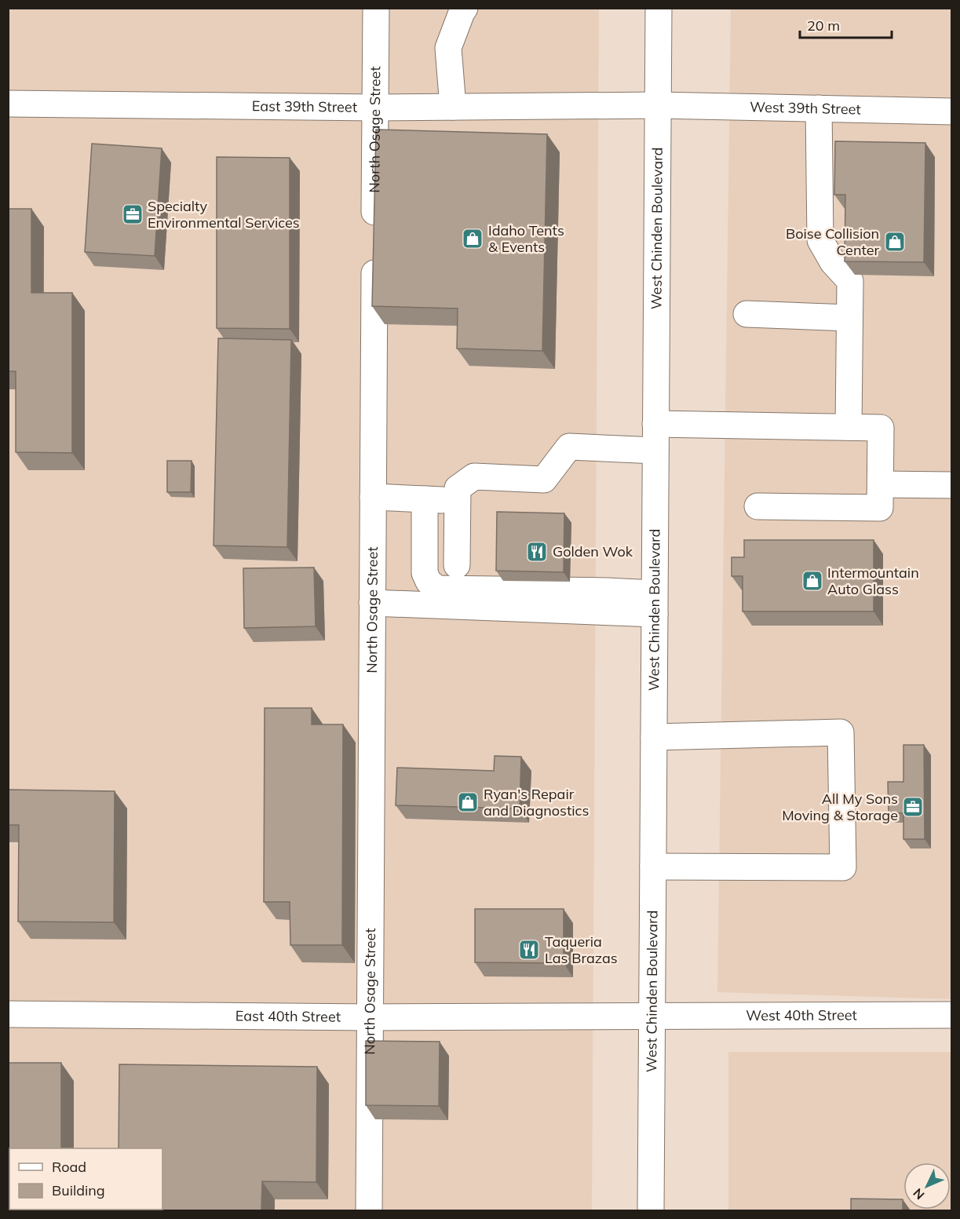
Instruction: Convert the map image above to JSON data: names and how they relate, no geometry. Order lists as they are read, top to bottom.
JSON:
{
  "streets": {
    "street": [
      "East 39th Street",
      "West 39th Street",
      "North Osage Street",
      "West Chinden Boulevard",
      "West 40th Street",
      "East 40th Street"
    ]
  },
  "crossings": [
    ["East 39th Street", "West 39th Street"],
    ["East 39th Street", "North Osage Street"],
    ["East 39th Street", "West Chinden Boulevard"],
    ["West 39th Street", "West Chinden Boulevard"],
    ["North Osage Street", "East 40th Street"],
    ["West Chinden Boulevard", "West 40th Street"],
    ["West Chinden Boulevard", "East 40th Street"],
    ["West 40th Street", "East 40th Street"]
  ],
  "places": {
    "office": ["Specialty Environmental Services", "All My Sons Moving & Storage"],
    "shop": [
      "Idaho Tents & Events",
      "Boise Collision Center",
      "Intermountain Auto Glass",
      "Ryan's Repair and Diagnostics"
    ],
    "restaurant": ["Golden Wok", "Taqueria Las Brazas"]
  },
  "legend": ["Road", "Building"],
  "scale_bar": "20 m",
  "north": "bottom left"
}
